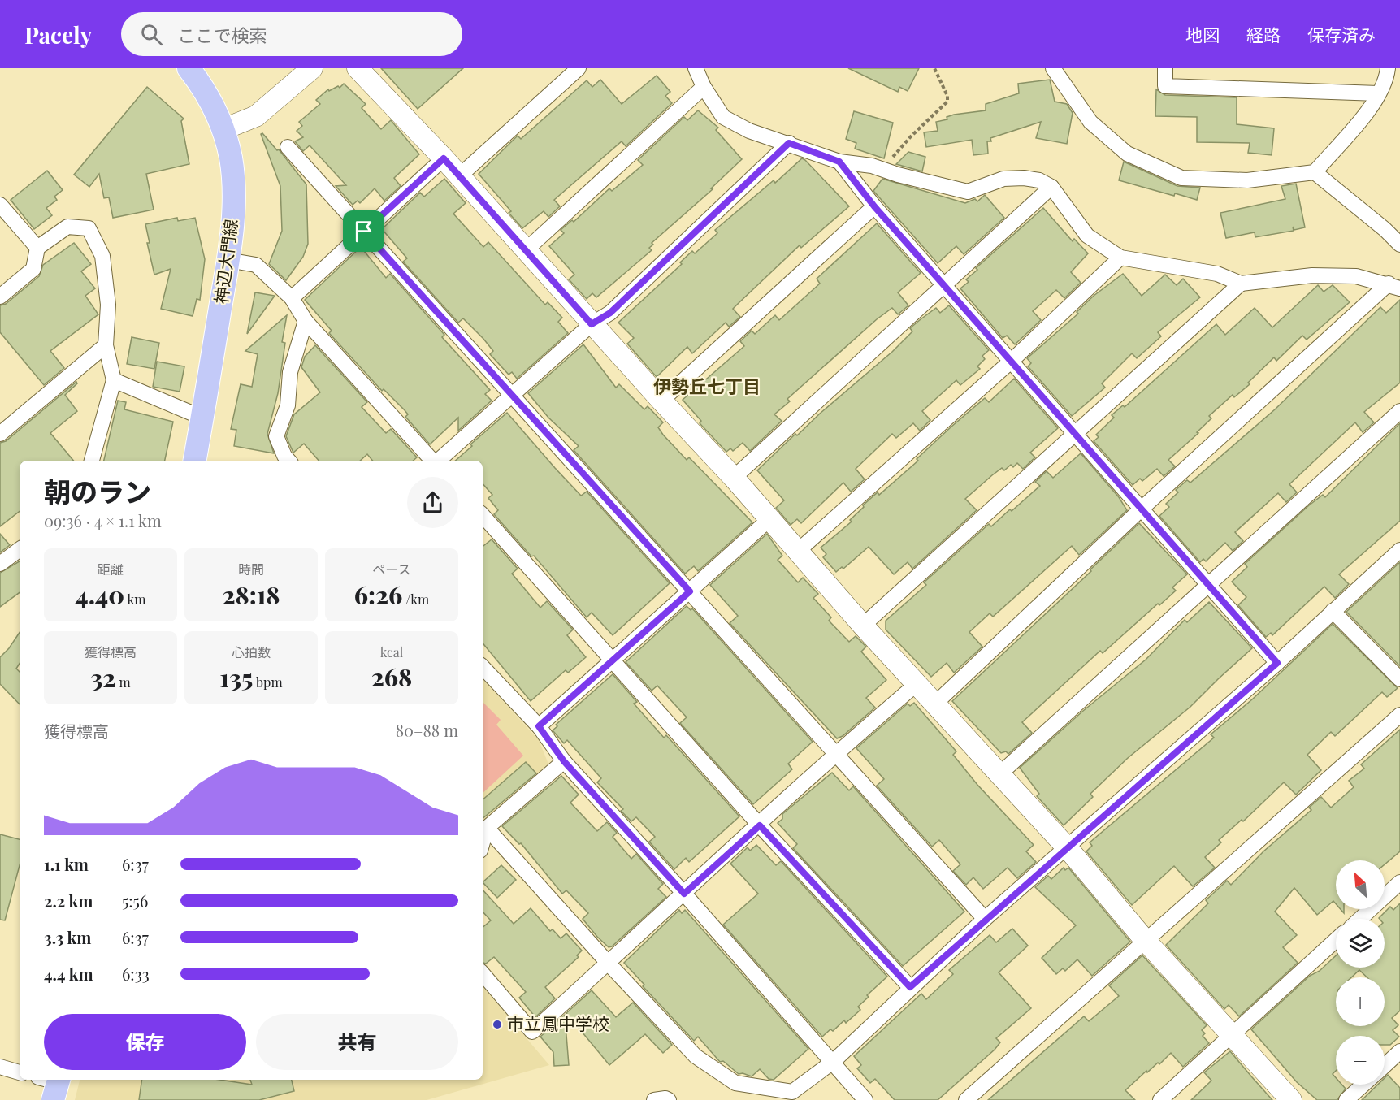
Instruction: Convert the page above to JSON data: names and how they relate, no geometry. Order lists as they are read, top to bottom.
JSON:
{
  "streets": {
    "main road": ["神辺大門線"]
  },
  "districts": ["伊勢丘七丁目"],
  "places": ["市立鳳中学校"],
  "north": "top left",
  "page": {
    "header": "Pacely",
    "search": "ここで検索",
    "nav": ["地図", "経路", "保存済み"],
    "heading": ["朝のラン", "09:36 · 4 × 1.1 km"],
    "stats": [
      ["距離", "4.40 km"],
      ["時間", "28:18"],
      ["ペース", "6:26 /km"],
      ["獲得標高", "32 m"],
      ["心拍数", "135 bpm"],
      ["kcal", "268"]
    ],
    "chart": ["獲得標高", "80–88 m"],
    "list": [
      {
        "name": "1.1 km",
        "note": "6:37"
      },
      {
        "name": "2.2 km",
        "note": "5:56"
      },
      {
        "name": "3.3 km",
        "note": "6:37"
      },
      {
        "name": "4.4 km",
        "note": "6:33"
      }
    ],
    "map_buttons": ["+", "−"],
    "buttons": ["保存", "共有"]
  }
}
